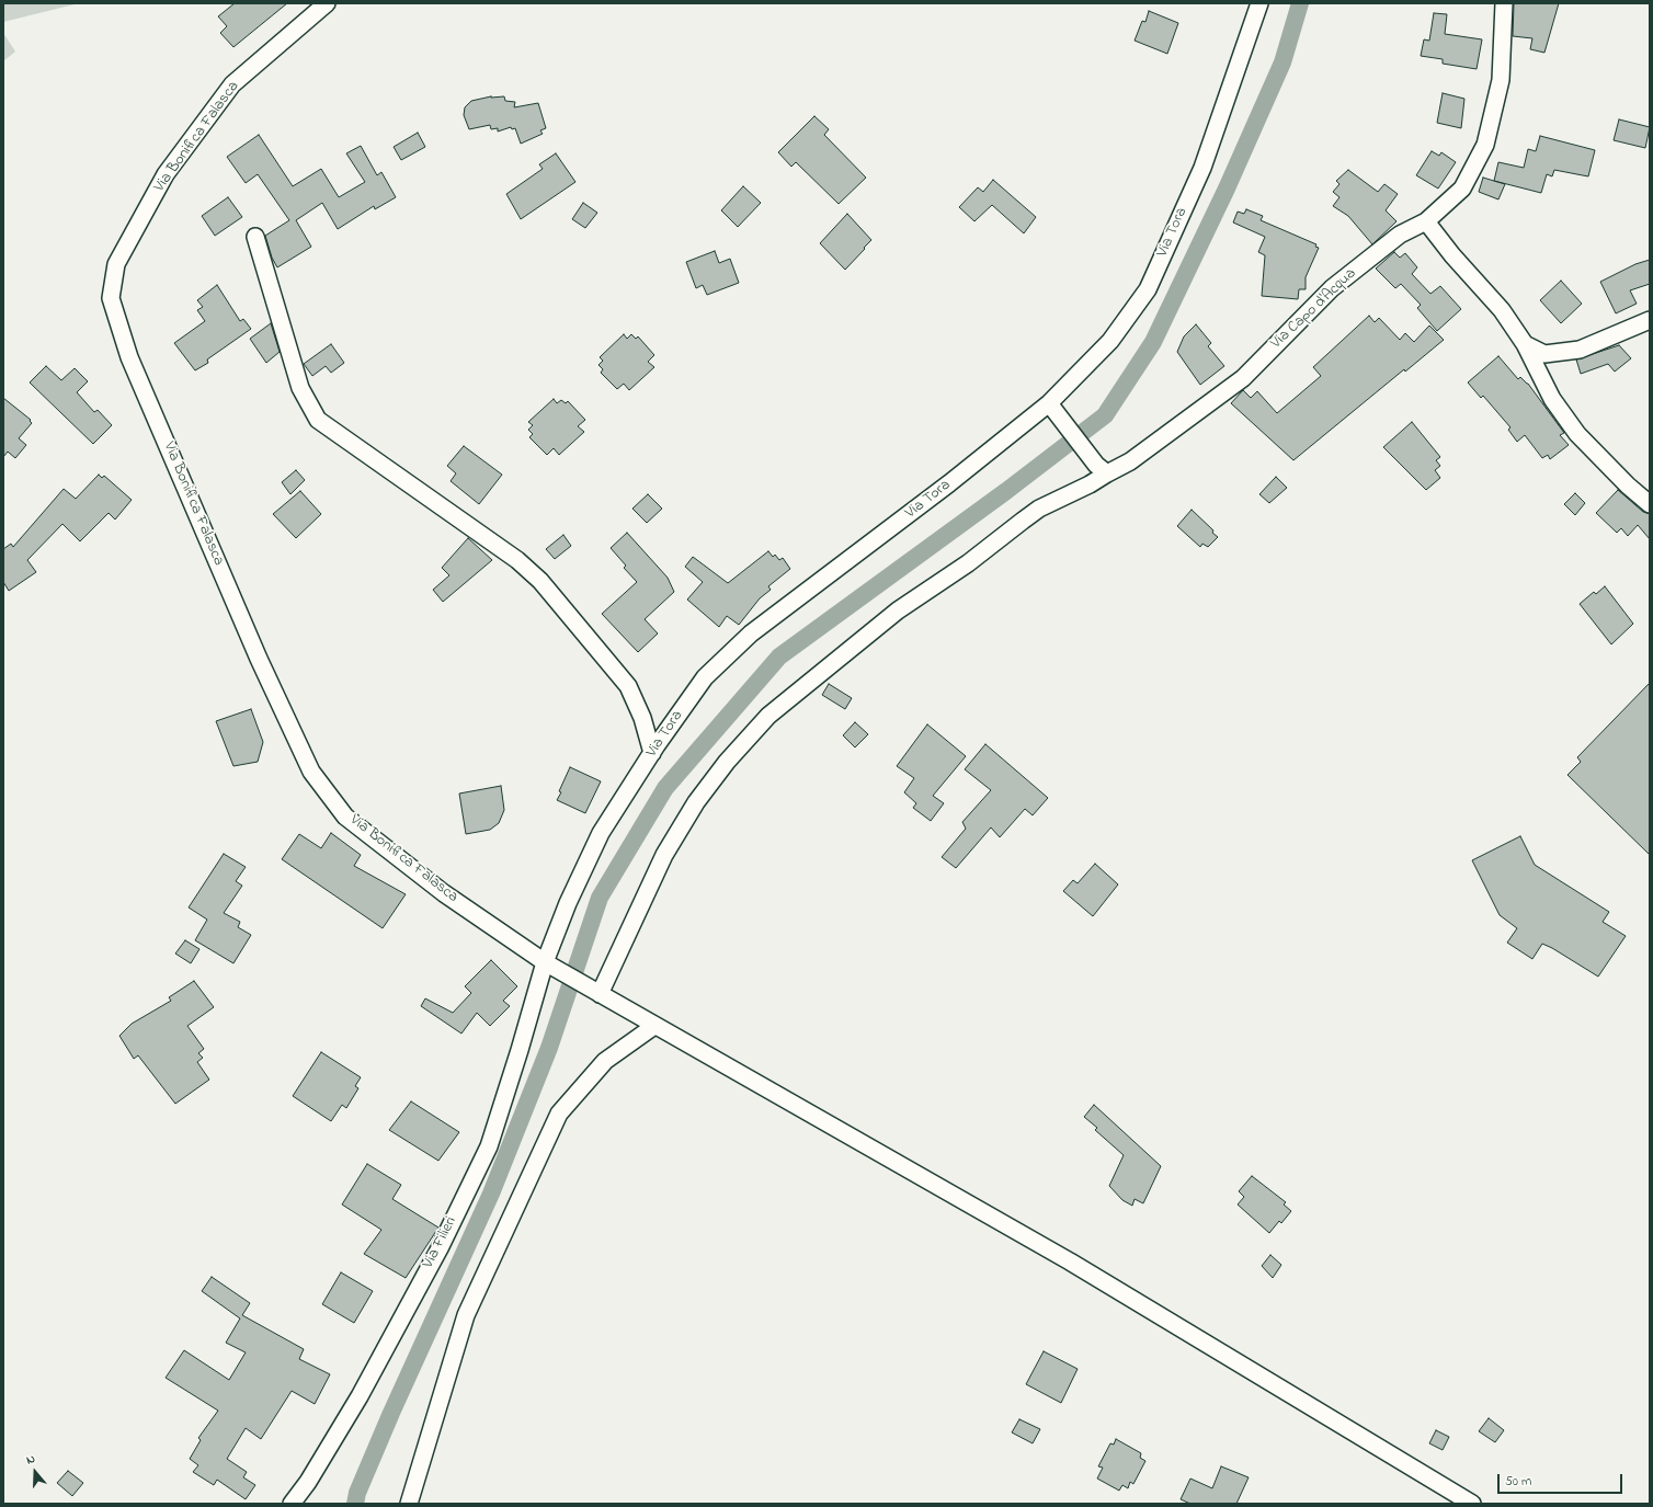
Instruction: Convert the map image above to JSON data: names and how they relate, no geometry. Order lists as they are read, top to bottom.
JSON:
{
  "streets": {
    "street": [
      "Via Bonifica Falasca",
      "Via Tora",
      "Via Capo d'Acqua",
      "Via Filieri"
    ]
  },
  "crossings": [
    ["Via Bonifica Falasca", "Via Tora"],
    ["Via Bonifica Falasca", "Via Capo d'Acqua"],
    ["Via Bonifica Falasca", "Via Filieri"],
    ["Via Tora", "Via Filieri"]
  ],
  "scale_bar": "50 m",
  "north": "top"
}
